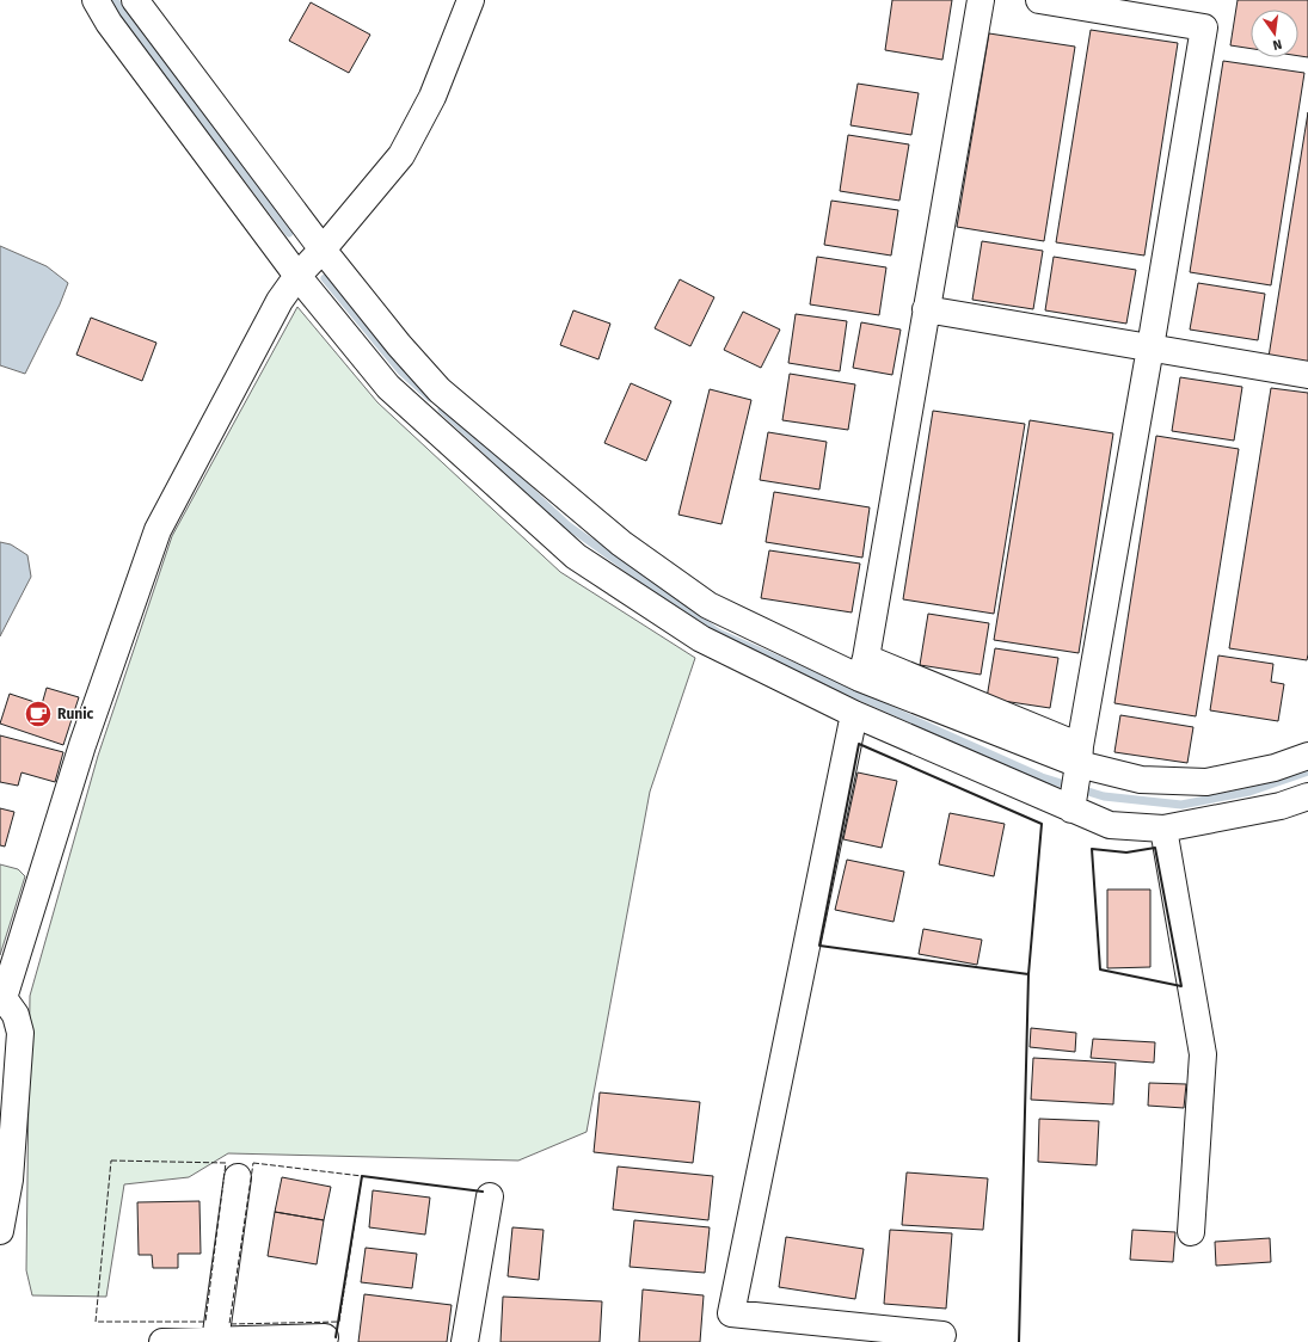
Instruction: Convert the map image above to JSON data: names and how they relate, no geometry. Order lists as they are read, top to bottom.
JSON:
{
  "places": {
    "cafe": ["Runic"]
  },
  "north": "bottom"
}
